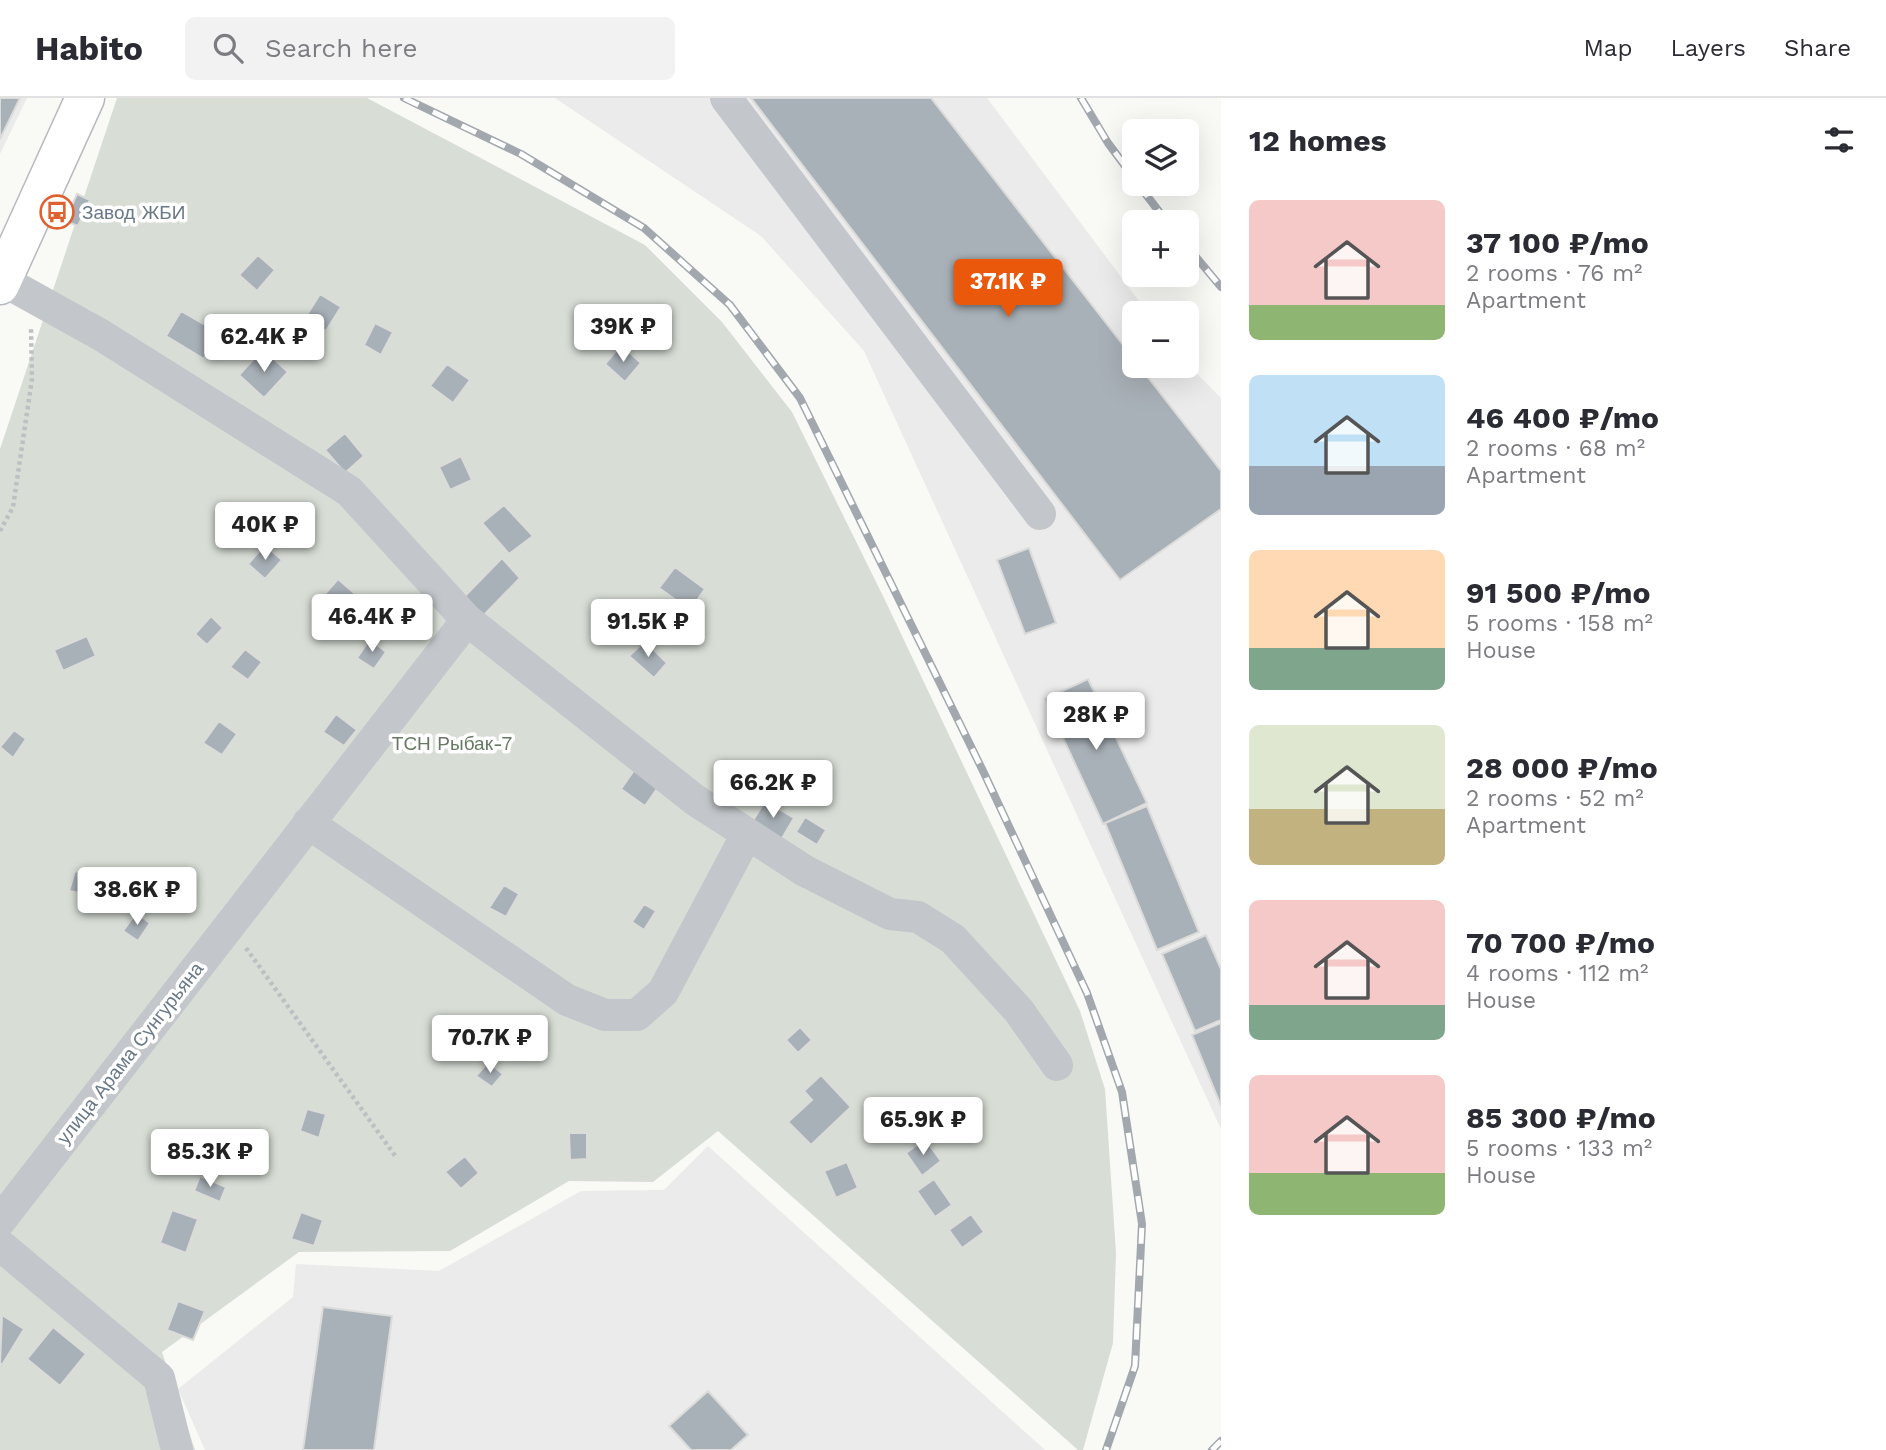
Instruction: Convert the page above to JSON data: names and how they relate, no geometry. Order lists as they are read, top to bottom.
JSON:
{
  "streets": {
    "lane": ["улица Арама Сунгурьяна"]
  },
  "parks": ["ТСН Рыбак-7"],
  "places": {
    "bus stop": ["Завод ЖБИ"]
  },
  "page": {
    "header": "Habito",
    "search": "Search here",
    "nav": ["Map", "Layers", "Share"],
    "heading": "12 homes",
    "map_buttons": ["+", "−"],
    "list": [
      {
        "name": "37 100 ₽/mo",
        "note": "2 rooms · 76 m² · Apartment"
      },
      {
        "name": "46 400 ₽/mo",
        "note": "2 rooms · 68 m² · Apartment"
      },
      {
        "name": "91 500 ₽/mo",
        "note": "5 rooms · 158 m² · House"
      },
      {
        "name": "28 000 ₽/mo",
        "note": "2 rooms · 52 m² · Apartment"
      },
      {
        "name": "70 700 ₽/mo",
        "note": "4 rooms · 112 m² · House"
      },
      {
        "name": "85 300 ₽/mo",
        "note": "5 rooms · 133 m² · House"
      }
    ],
    "price": [
      "37.1K ₽",
      "39K ₽",
      "62.4K ₽",
      "40K ₽",
      "46.4K ₽",
      "91.5K ₽",
      "28K ₽",
      "66.2K ₽",
      "38.6K ₽",
      "70.7K ₽",
      "65.9K ₽",
      "85.3K ₽"
    ]
  }
}
